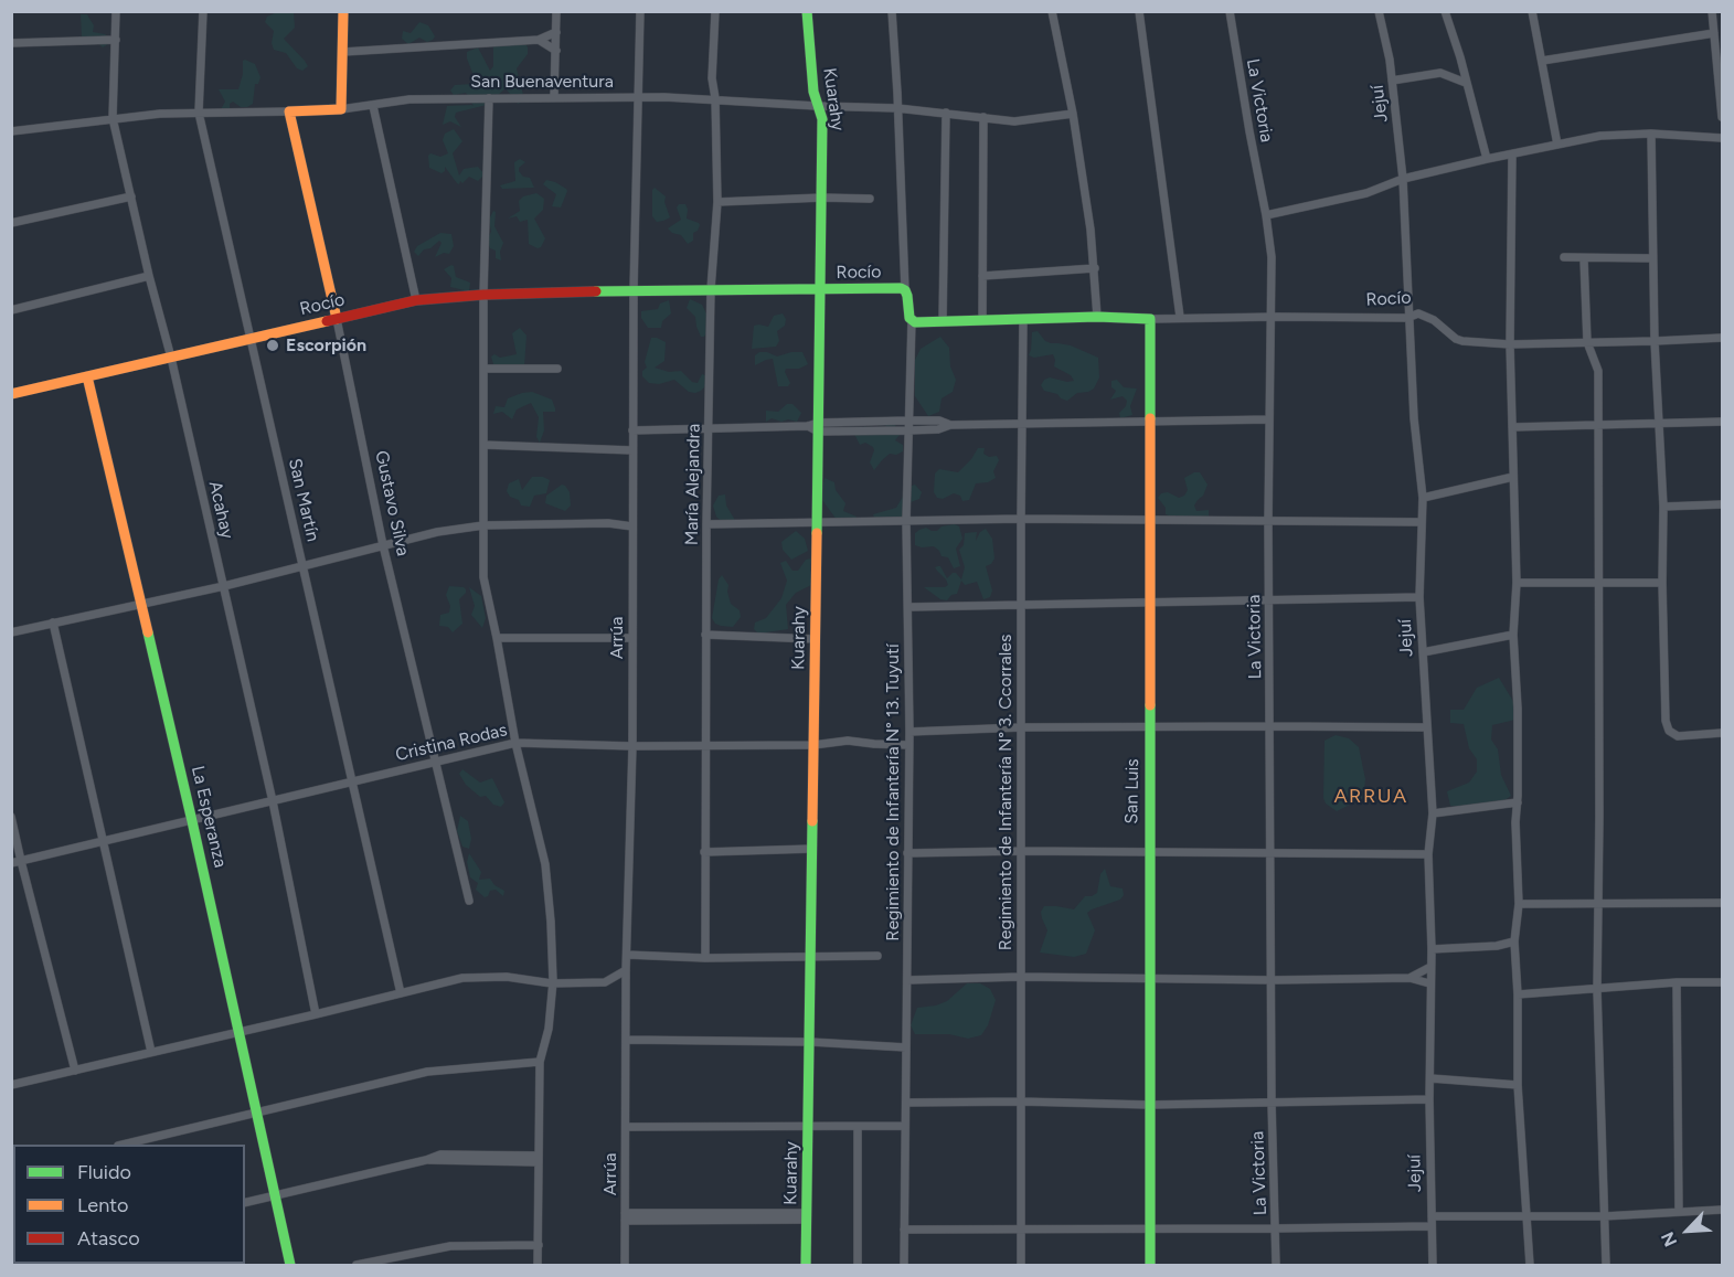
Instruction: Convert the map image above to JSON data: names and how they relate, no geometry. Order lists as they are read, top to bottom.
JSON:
{
  "streets": {
    "street": [
      "San Buenaventura",
      "Kuarahy",
      "La Victoria",
      "Jejuí",
      "Rocío",
      "María Alejandra",
      "San Martín",
      "Gustavo Silva",
      "Acahay",
      "Arrúa",
      "Cristina Rodas",
      "San Luis",
      "Regimiento de Infantería N° 13. Tuyutí",
      "Regimiento de Infantería N° 3. Ccorrales",
      "La Esperanza"
    ]
  },
  "crossings": [
    ["San Buenaventura", "Kuarahy"],
    ["San Buenaventura", "María Alejandra"],
    ["San Buenaventura", "San Martín"],
    ["San Buenaventura", "Gustavo Silva"],
    ["San Buenaventura", "Acahay"],
    ["San Buenaventura", "Arrúa"],
    ["Kuarahy", "Rocío"],
    ["Kuarahy", "Cristina Rodas"],
    ["La Victoria", "Rocío"],
    ["Jejuí", "Rocío"],
    ["Rocío", "María Alejandra"],
    ["Rocío", "San Martín"],
    ["Rocío", "Gustavo Silva"],
    ["Rocío", "Acahay"],
    ["Rocío", "Arrúa"],
    ["Rocío", "San Luis"],
    ["Rocío", "Regimiento de Infantería N° 13. Tuyutí"],
    ["Rocío", "Regimiento de Infantería N° 3. Ccorrales"],
    ["Rocío", "La Esperanza"],
    ["María Alejandra", "Cristina Rodas"],
    ["San Martín", "Cristina Rodas"],
    ["Gustavo Silva", "Cristina Rodas"],
    ["Acahay", "Cristina Rodas"],
    ["Arrúa", "Cristina Rodas"],
    ["Cristina Rodas", "Regimiento de Infantería N° 13. Tuyutí"],
    ["Cristina Rodas", "La Esperanza"]
  ],
  "districts": ["ARRUA"],
  "places": ["Escorpión"],
  "legend": ["Fluido", "Lento", "Atasco"],
  "north": "bottom left"
}
